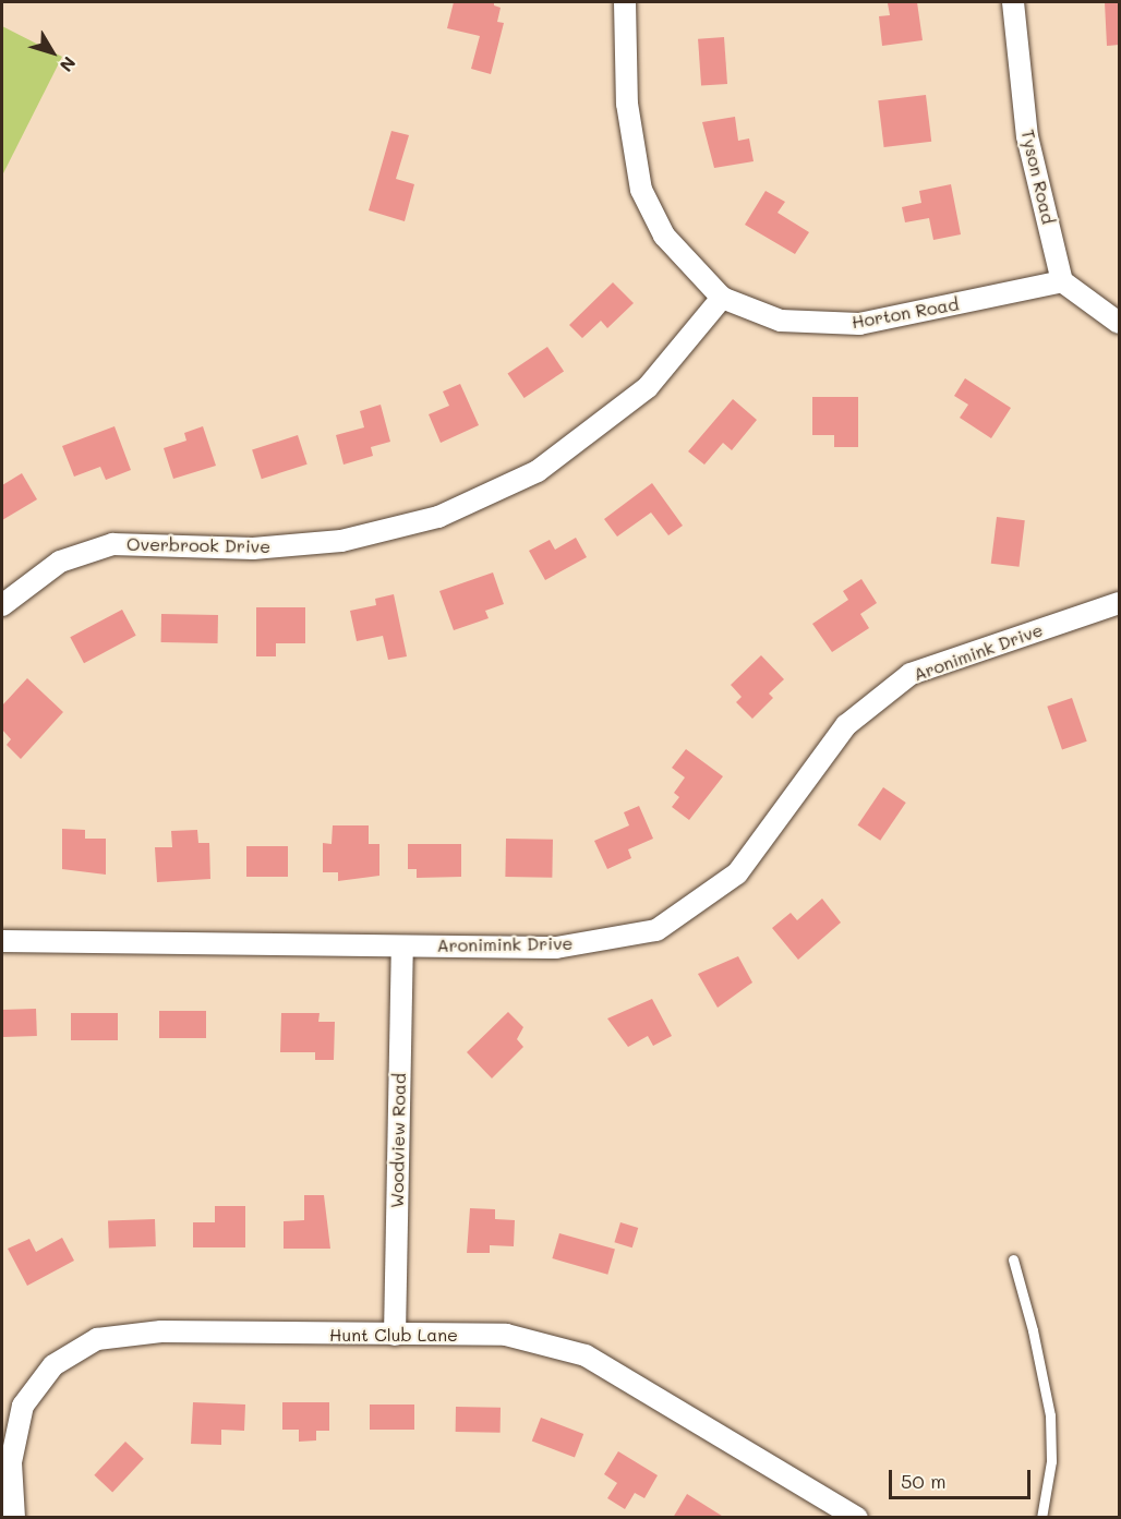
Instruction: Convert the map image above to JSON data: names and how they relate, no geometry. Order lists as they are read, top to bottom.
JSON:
{
  "streets": {
    "street": [
      "Tyson Road",
      "Horton Road",
      "Overbrook Drive",
      "Aronimink Drive",
      "Woodview Road",
      "Hunt Club Lane"
    ]
  },
  "crossings": [
    ["Tyson Road", "Horton Road"],
    ["Horton Road", "Overbrook Drive"],
    ["Aronimink Drive", "Woodview Road"],
    ["Woodview Road", "Hunt Club Lane"]
  ],
  "scale_bar": "50 m",
  "north": "bottom right"
}
